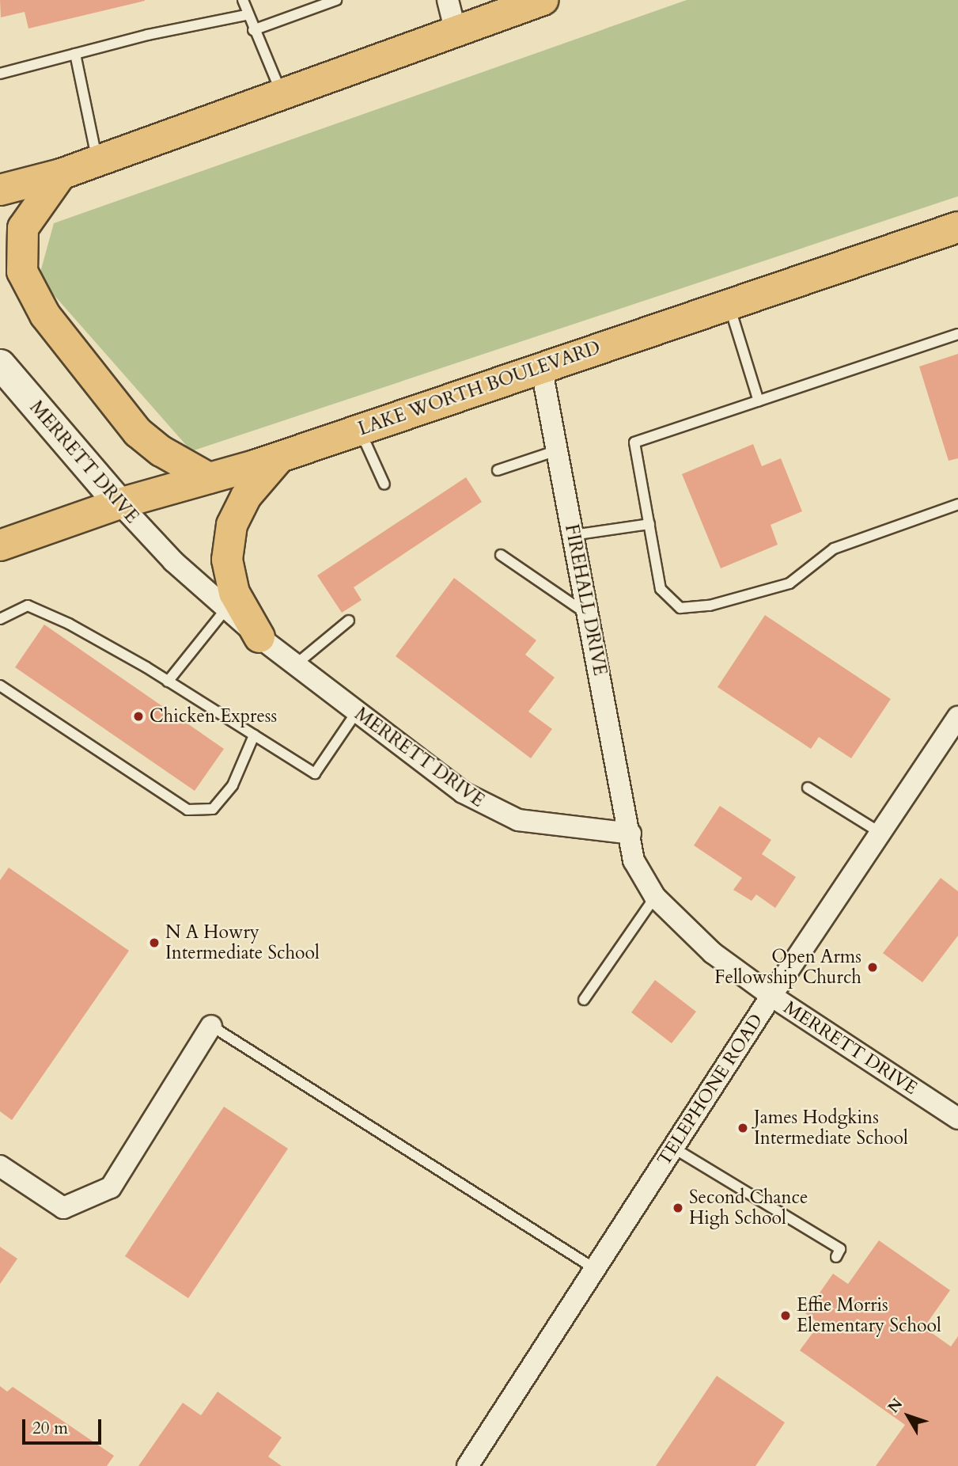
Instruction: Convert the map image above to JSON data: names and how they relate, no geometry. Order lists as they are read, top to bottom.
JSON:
{
  "streets": {
    "highway": ["LAKE WORTH BOULEVARD"],
    "main road": ["MERRETT DRIVE"],
    "street": ["FIREHALL DRIVE", "TELEPHONE ROAD"]
  },
  "crossings": [
    ["LAKE WORTH BOULEVARD", "MERRETT DRIVE"],
    ["LAKE WORTH BOULEVARD", "FIREHALL DRIVE"],
    ["MERRETT DRIVE", "FIREHALL DRIVE"],
    ["MERRETT DRIVE", "TELEPHONE ROAD"]
  ],
  "places": [
    "Chicken Express",
    "N A Howry Intermediate School",
    "Open Arms Fellowship Church",
    "James Hodgkins Intermediate School",
    "Second Chance High School",
    "Effie Morris Elementary School"
  ],
  "scale_bar": "20 m",
  "north": "top left"
}
